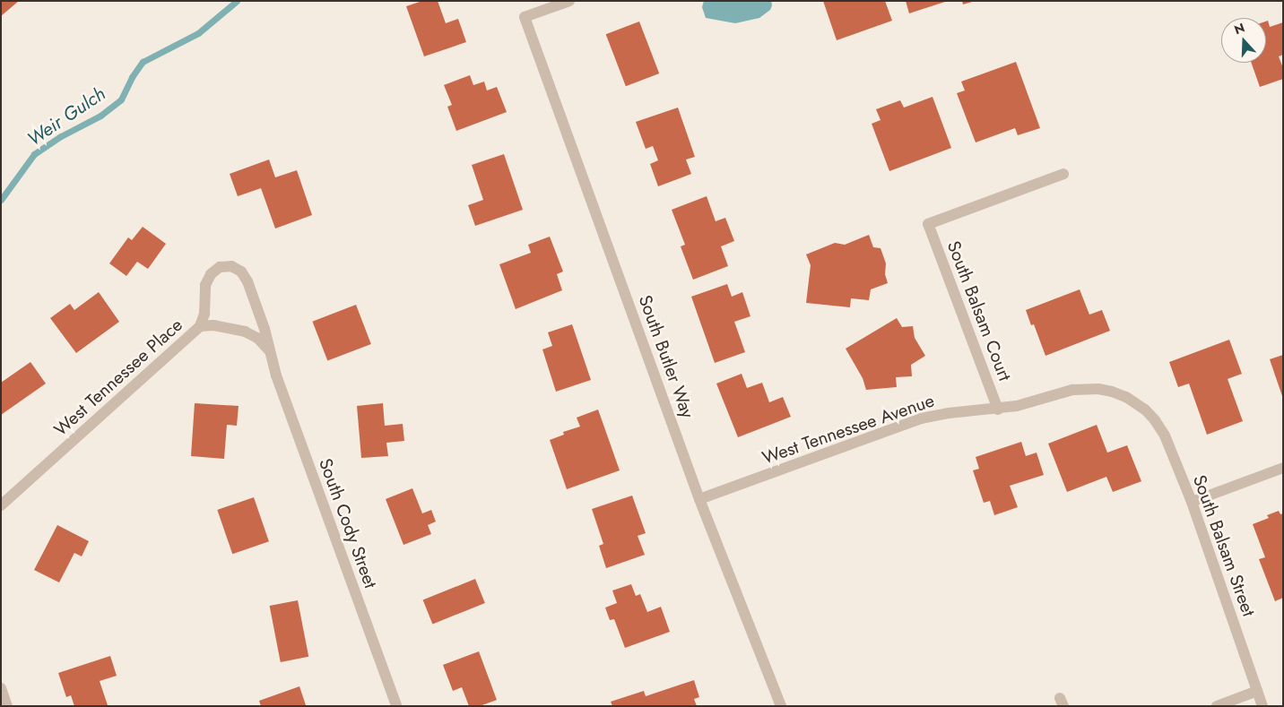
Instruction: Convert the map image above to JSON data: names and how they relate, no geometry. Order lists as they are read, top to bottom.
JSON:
{
  "streets": {
    "street": [
      "South Balsam Court",
      "South Butler Way",
      "West Tennessee Place",
      "West Tennessee Avenue",
      "South Cody Street",
      "South Balsam Street"
    ]
  },
  "crossings": [
    ["South Balsam Court", "West Tennessee Avenue"],
    ["South Butler Way", "West Tennessee Avenue"],
    ["West Tennessee Place", "South Cody Street"],
    ["West Tennessee Avenue", "South Balsam Street"]
  ],
  "water": ["Weir Gulch"],
  "north": "top"
}
